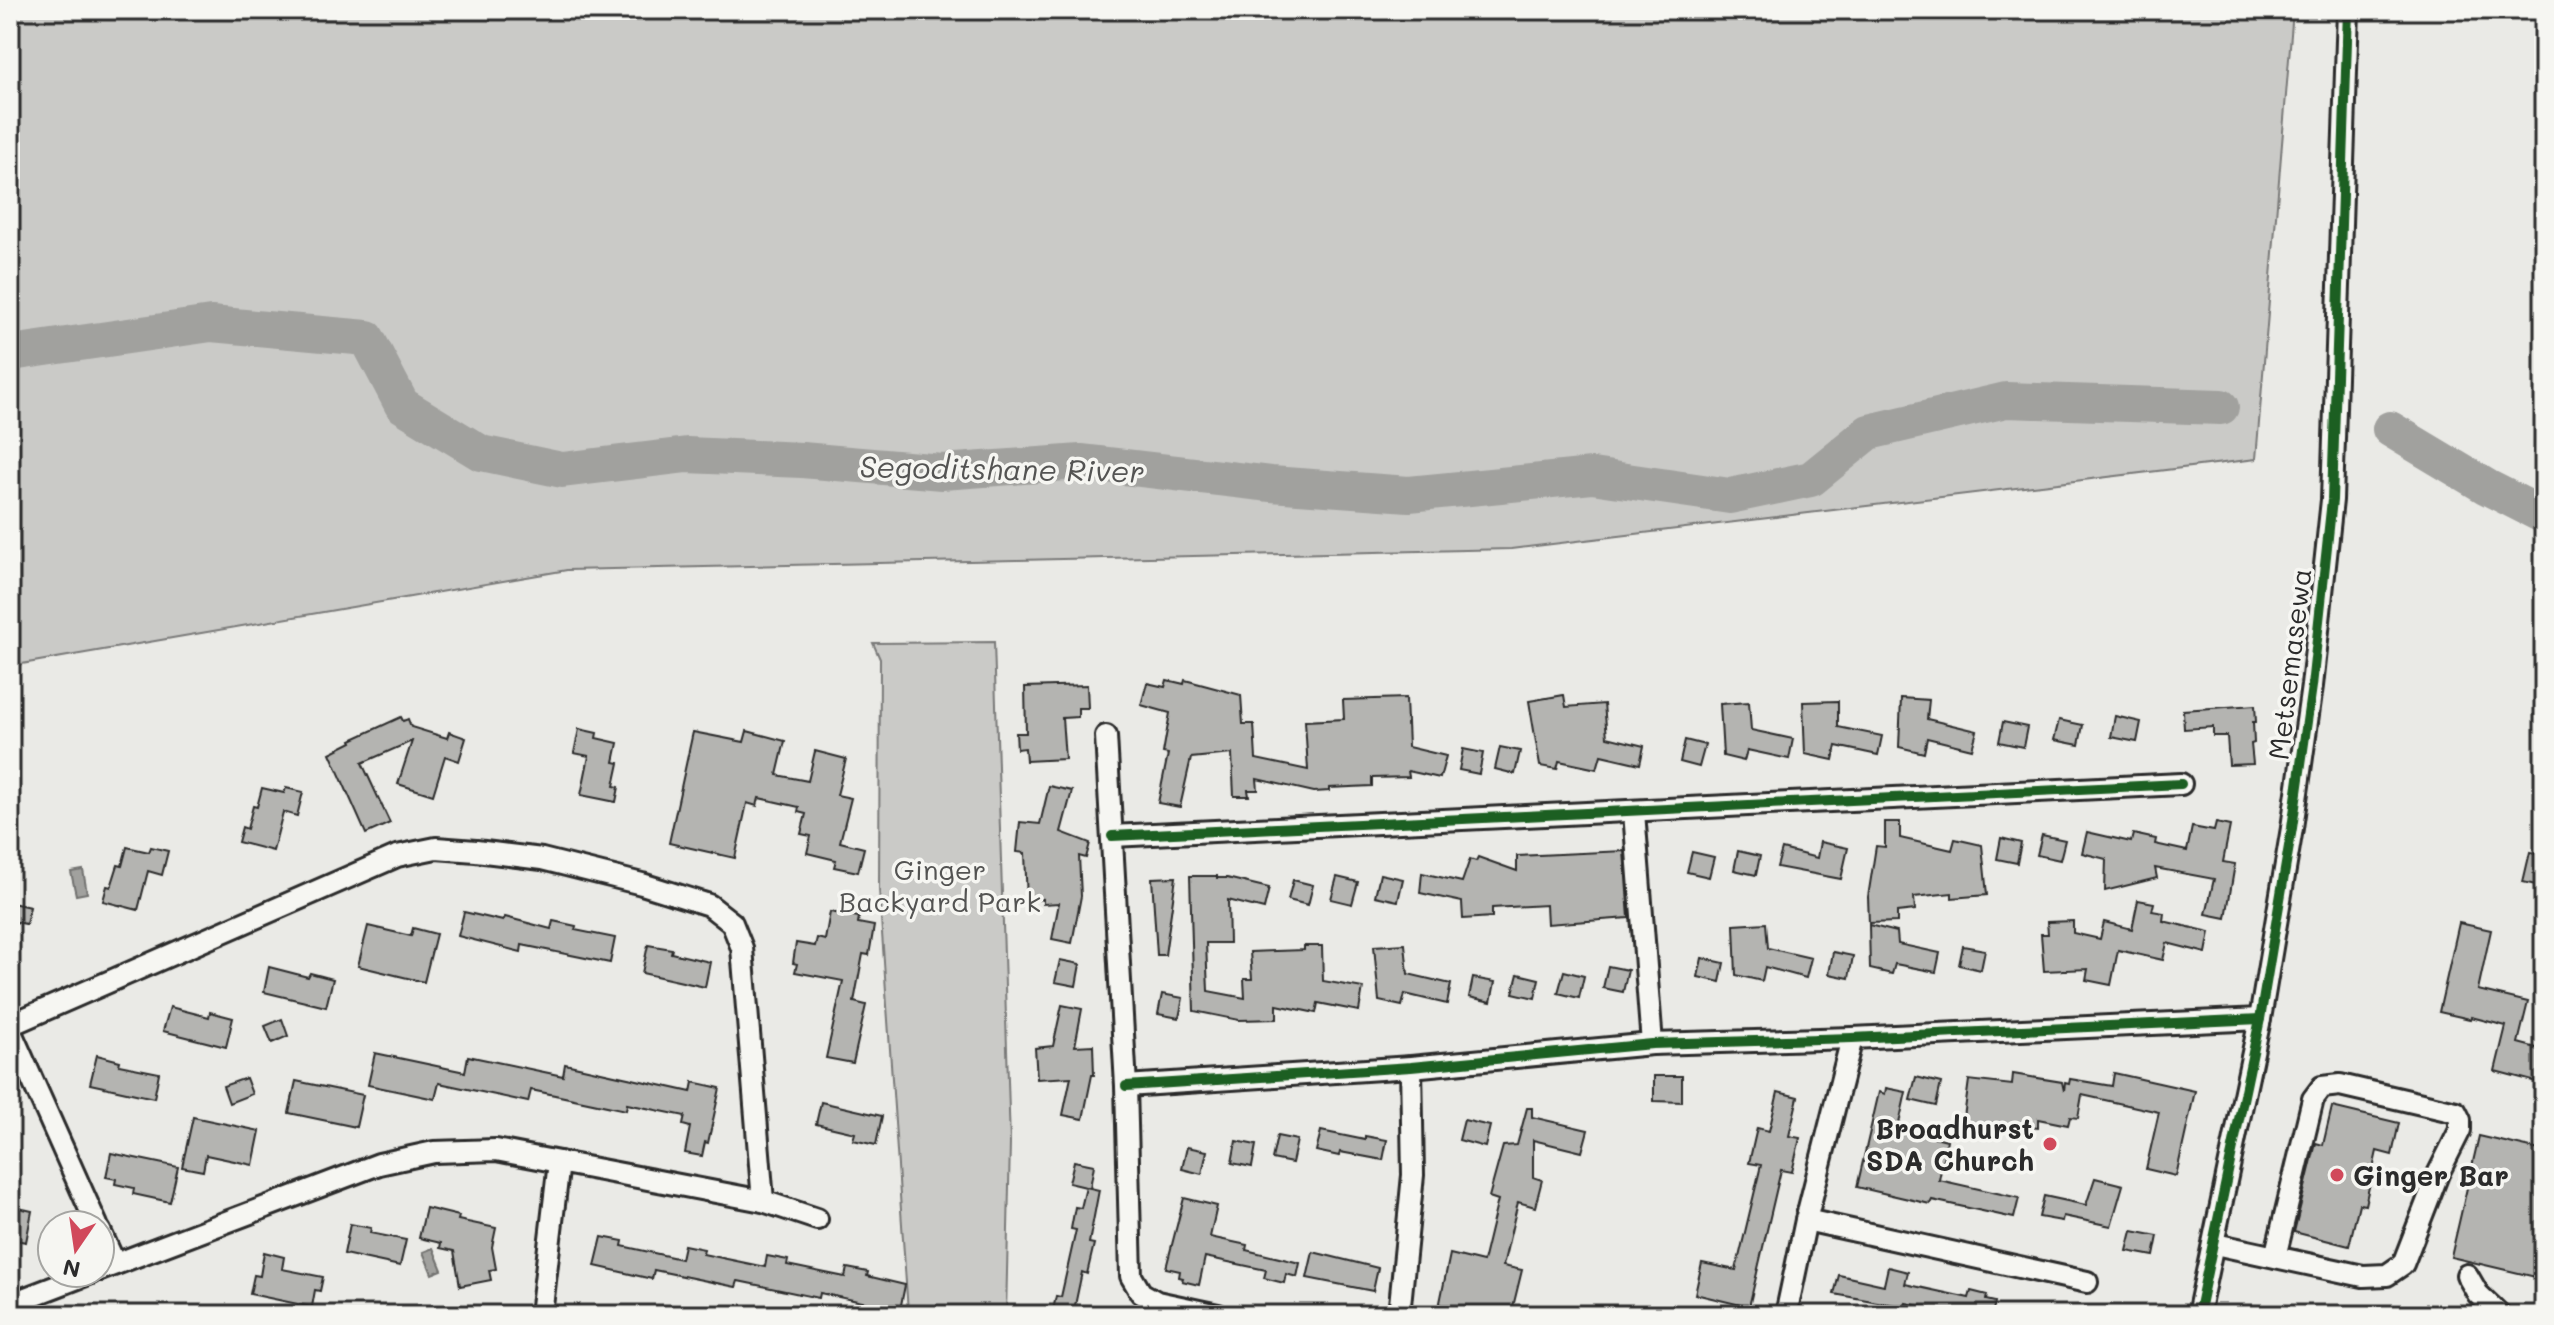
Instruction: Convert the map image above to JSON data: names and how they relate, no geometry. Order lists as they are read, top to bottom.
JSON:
{
  "streets": {
    "street": ["Metsemasewa"]
  },
  "water": ["Segoditshane River"],
  "parks": ["Ginger Backyard Park"],
  "places": ["Broadhurst SDA Church", "Ginger Bar"],
  "north": "bottom"
}
